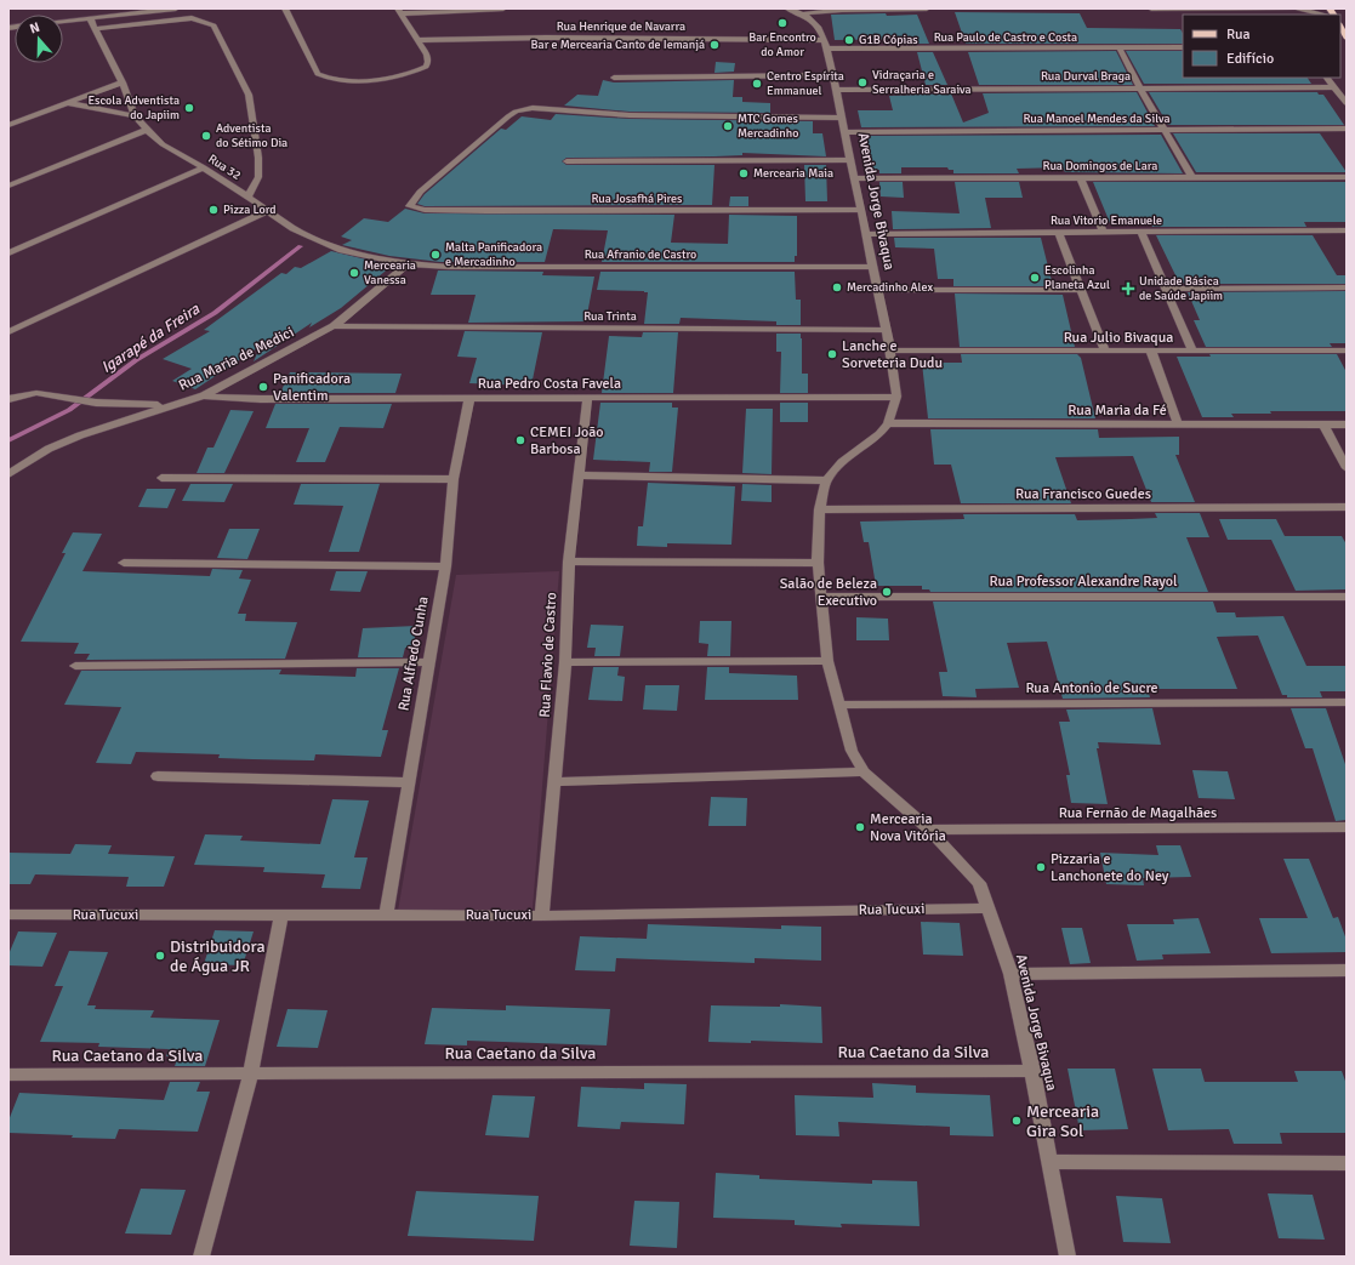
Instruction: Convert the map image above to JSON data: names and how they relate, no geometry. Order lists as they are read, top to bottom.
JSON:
{
  "streets": {
    "street": [
      "Rua Henrique de Navarra",
      "Rua Paulo de Castro e Costa",
      "Rua Durval Braga",
      "Rua Manoel Mendes da Silva",
      "Rua Domingos de Lara",
      "Rua 32",
      "Rua Josafhá Pires",
      "Avenida Jorge Bivaqua",
      "Rua Vitorio Emanuele",
      "Rua Afranio de Castro",
      "Rua Trinta",
      "Rua Julio Bivaqua",
      "Rua Maria de Medici",
      "Rua Pedro Costa Favela",
      "Rua Maria da Fé",
      "Rua Francisco Guedes",
      "Rua Professor Alexandre Rayol",
      "Rua Alfredo Cunha",
      "Rua Flavio de Castro",
      "Rua Antonio de Sucre",
      "Rua Fernão de Magalhães",
      "Rua Tucuxi",
      "Rua Caetano da Silva"
    ]
  },
  "crossings": [
    ["Rua Henrique de Navarra", "Rua Paulo de Castro e Costa"],
    ["Rua Henrique de Navarra", "Avenida Jorge Bivaqua"],
    ["Rua Paulo de Castro e Costa", "Avenida Jorge Bivaqua"],
    ["Rua Durval Braga", "Avenida Jorge Bivaqua"],
    ["Rua Manoel Mendes da Silva", "Avenida Jorge Bivaqua"],
    ["Rua Domingos de Lara", "Avenida Jorge Bivaqua"],
    ["Rua 32", "Rua Afranio de Castro"],
    ["Rua 32", "Rua Maria de Medici"],
    ["Rua Josafhá Pires", "Avenida Jorge Bivaqua"],
    ["Avenida Jorge Bivaqua", "Rua Vitorio Emanuele"],
    ["Avenida Jorge Bivaqua", "Rua Afranio de Castro"],
    ["Avenida Jorge Bivaqua", "Rua Trinta"],
    ["Avenida Jorge Bivaqua", "Rua Julio Bivaqua"],
    ["Avenida Jorge Bivaqua", "Rua Pedro Costa Favela"],
    ["Avenida Jorge Bivaqua", "Rua Maria da Fé"],
    ["Avenida Jorge Bivaqua", "Rua Francisco Guedes"],
    ["Avenida Jorge Bivaqua", "Rua Professor Alexandre Rayol"],
    ["Avenida Jorge Bivaqua", "Rua Antonio de Sucre"],
    ["Avenida Jorge Bivaqua", "Rua Fernão de Magalhães"],
    ["Avenida Jorge Bivaqua", "Rua Tucuxi"],
    ["Avenida Jorge Bivaqua", "Rua Caetano da Silva"],
    ["Rua Afranio de Castro", "Rua Maria de Medici"],
    ["Rua Trinta", "Rua Maria de Medici"],
    ["Rua Maria de Medici", "Rua Pedro Costa Favela"],
    ["Rua Pedro Costa Favela", "Rua Alfredo Cunha"],
    ["Rua Pedro Costa Favela", "Rua Flavio de Castro"],
    ["Rua Alfredo Cunha", "Rua Tucuxi"],
    ["Rua Flavio de Castro", "Rua Tucuxi"]
  ],
  "water": ["Igarapé da Freira"],
  "places": {
    "other": [
      "Bar Encontro do Amor",
      "G1B Cópias",
      "Bar e Mercearia Canto de Iemanjá",
      "Vidraçaria e Serralheria Saraiva",
      "Centro Espírita Emmanuel",
      "Escola Adventista do Japiim",
      "MTC Gomes Mercadinho",
      "Adventista do Sétimo Dia",
      "Mercearia Maia",
      "Pizza Lord",
      "Malta Panificadora e Mercadinho",
      "Mercearia Vanessa",
      "Escolinha Planeta Azul",
      "Mercadinho Alex",
      "Lanche e Sorveteria Dudu",
      "Panificadora Valentim",
      "CEMEI João Barbosa",
      "Salão de Beleza Executivo",
      "Mercearia Nova Vitória",
      "Pizzaria e Lanchonete do Ney",
      "Distribuidora de Água JR",
      "Mercearia Gira Sol"
    ],
    "health": ["Unidade Básica de Saúde Japiim"]
  },
  "legend": ["Rua", "Edifício"],
  "north": "top"
}
